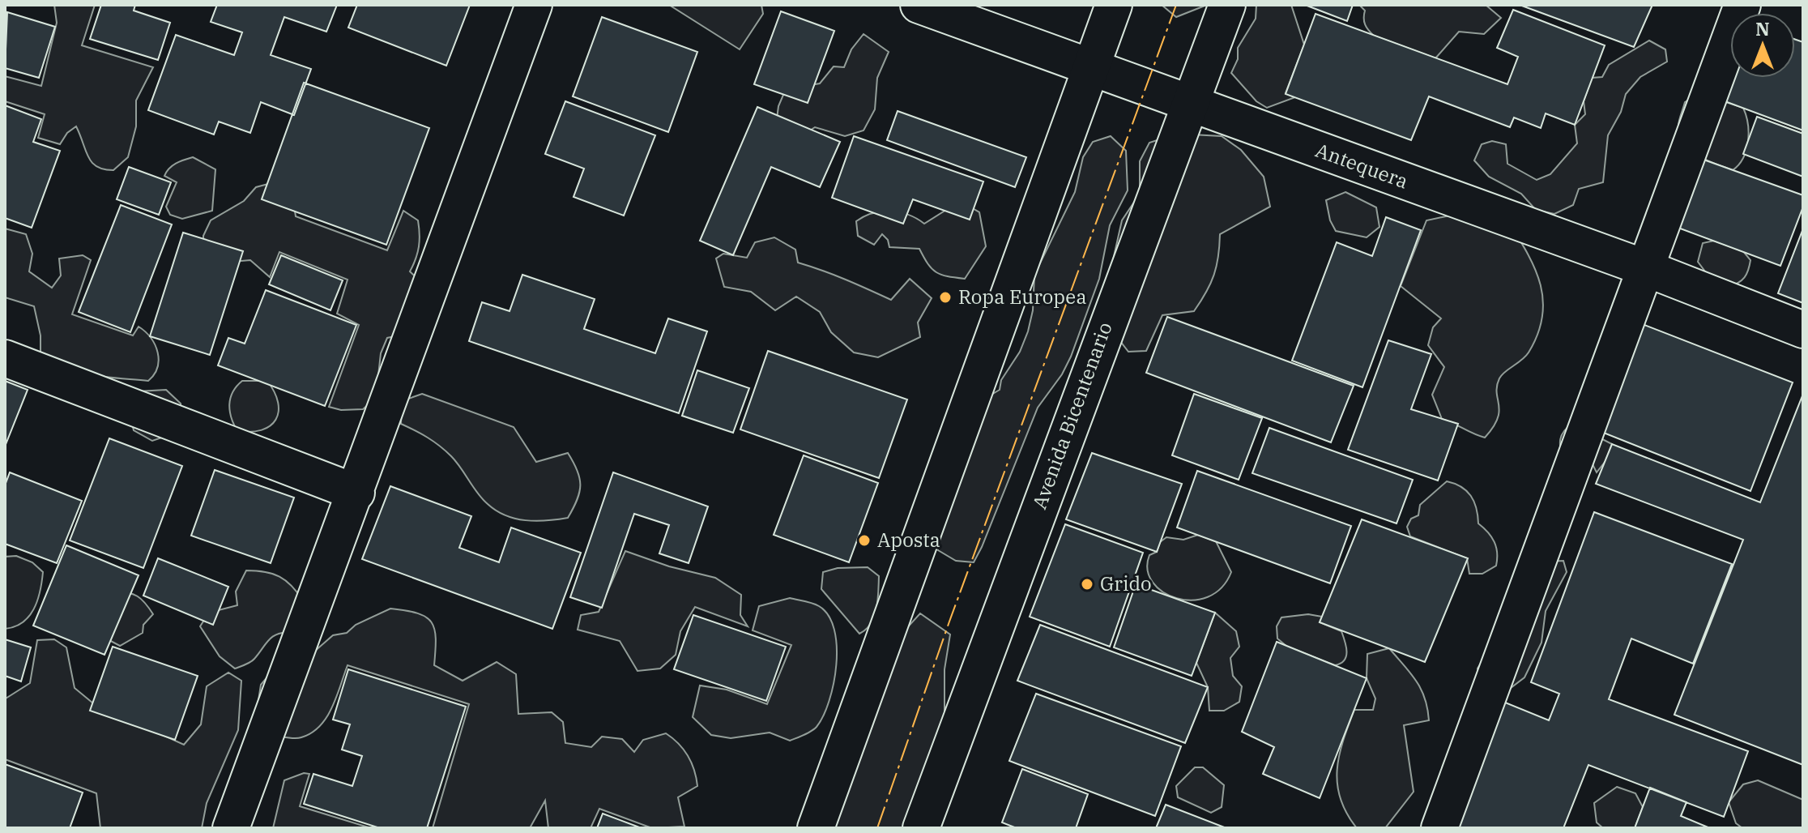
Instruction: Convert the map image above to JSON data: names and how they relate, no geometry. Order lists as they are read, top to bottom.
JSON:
{
  "streets": {
    "street": ["Antequera", "Avenida Bicentenario"]
  },
  "crossings": [
    ["Antequera", "Avenida Bicentenario"]
  ],
  "places": ["Ropa Europea", "Aposta", "Grido"],
  "north": "top"
}
